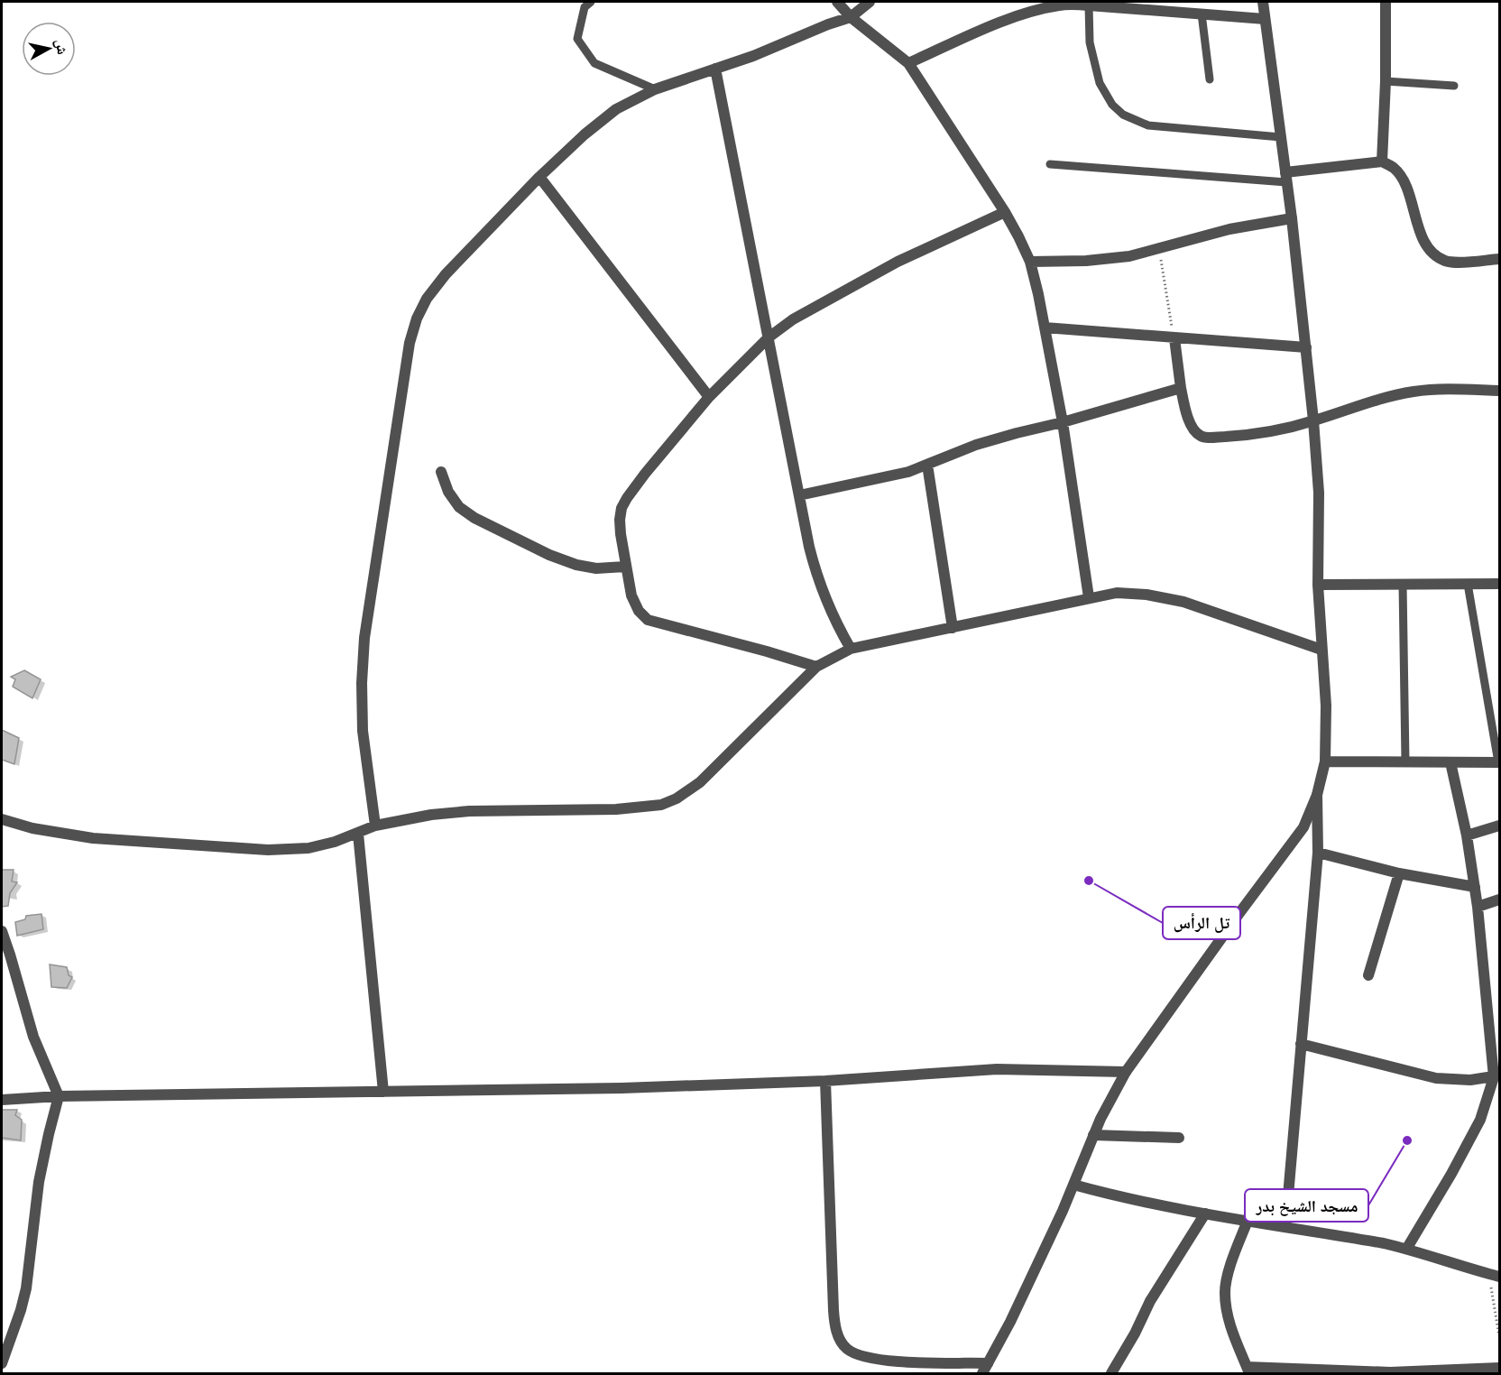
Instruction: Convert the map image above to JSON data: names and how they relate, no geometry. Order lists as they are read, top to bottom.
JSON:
{
  "places": ["تل الرأس", "مسجد الشيخ بدر"],
  "north": "right"
}
